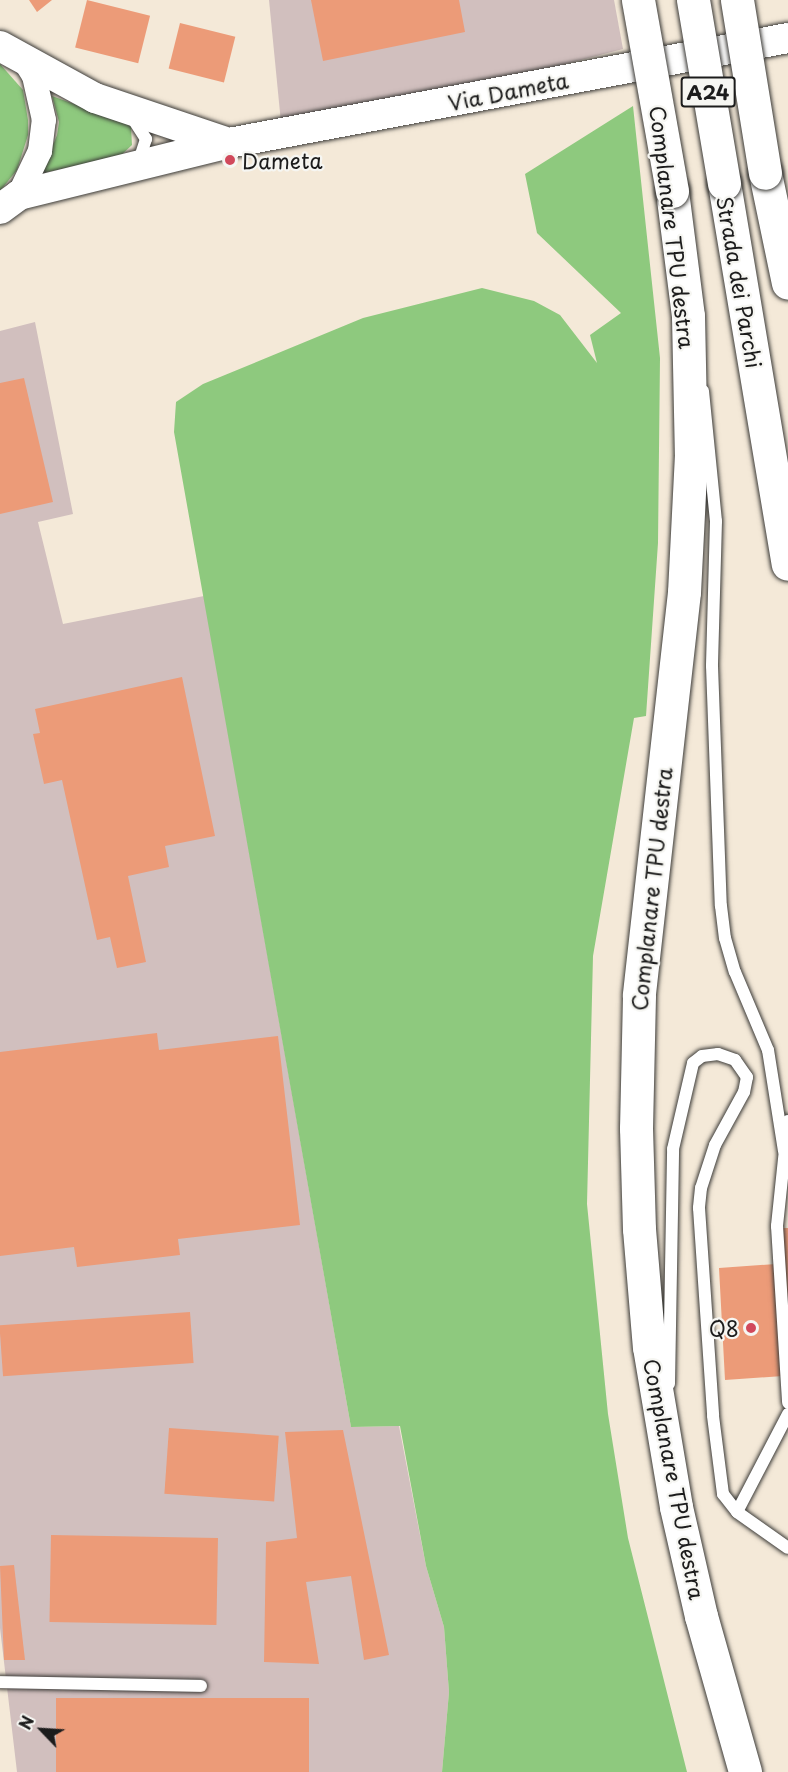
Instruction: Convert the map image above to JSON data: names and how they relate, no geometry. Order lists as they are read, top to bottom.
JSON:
{
  "streets": {
    "highway": ["A24", "Complanare TPU destra", "Strada dei Parchi"],
    "street": ["Via Dameta"]
  },
  "places": ["Dameta", "Q8"],
  "north": "top left"
}
